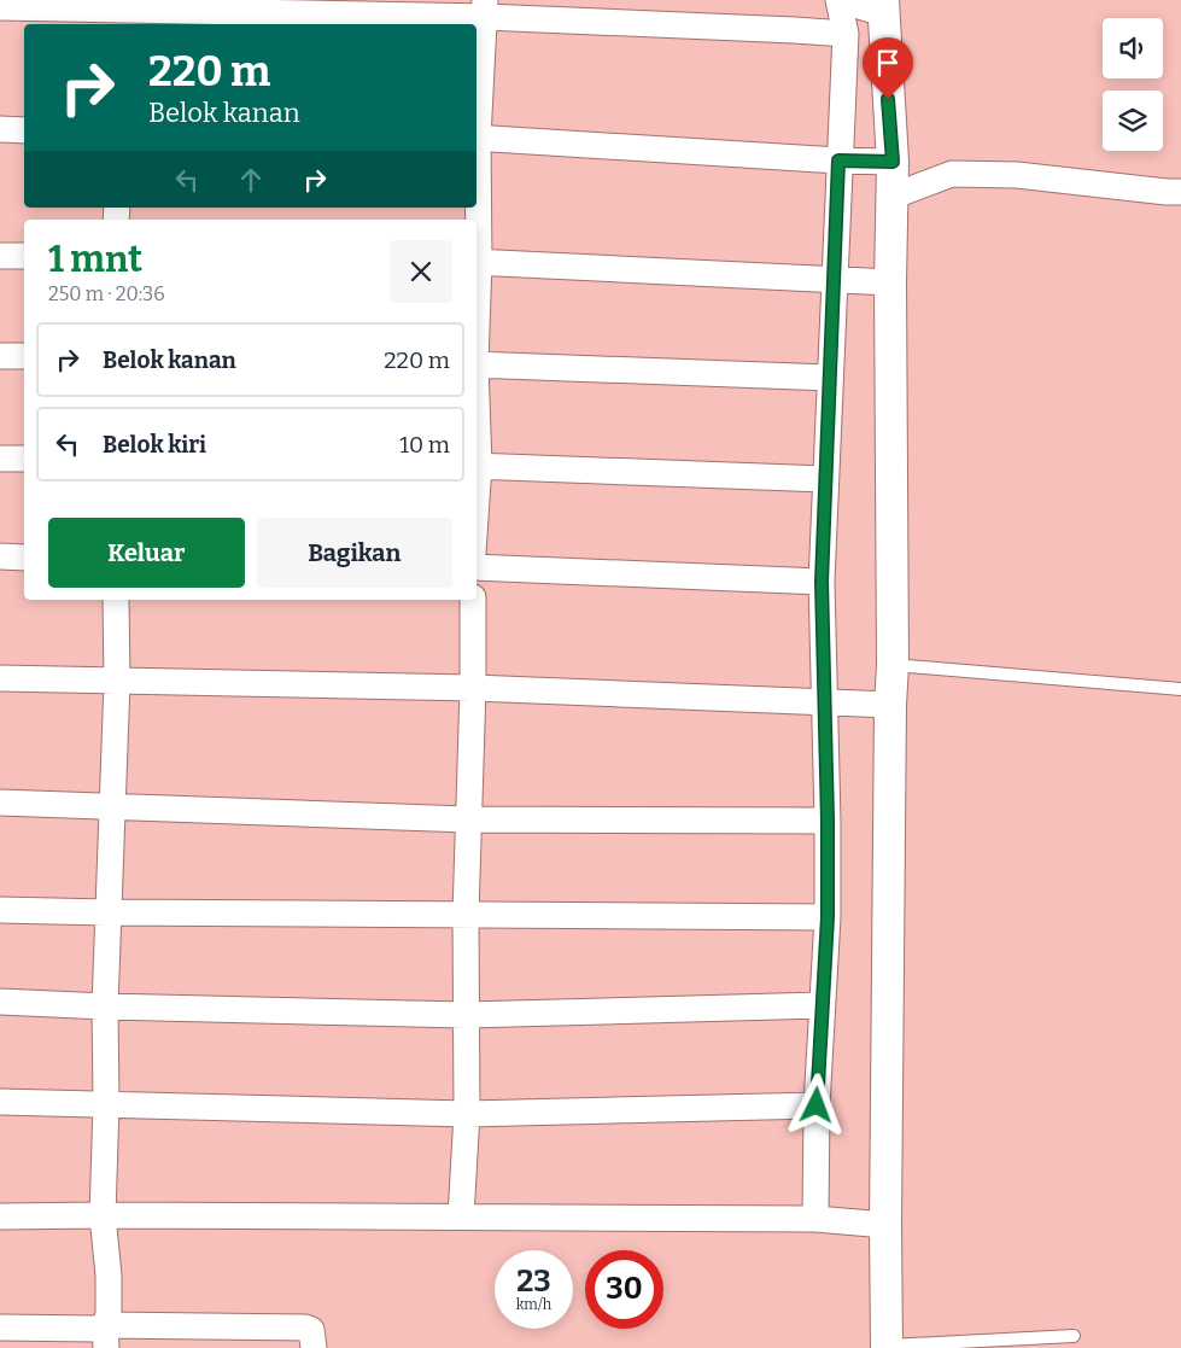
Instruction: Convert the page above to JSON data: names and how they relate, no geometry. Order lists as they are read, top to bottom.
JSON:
{
  "page": {
    "turn": ["220 m", "Belok kanan"],
    "heading": ["1 mnt", "250 m · 20:36"],
    "list": [
      {
        "name": "Belok kanan",
        "value": "220 m"
      },
      {
        "name": "Belok kiri",
        "value": "10 m"
      }
    ],
    "buttons": ["Keluar", "Bagikan"],
    "speed": "23 km/h",
    "limit": "30"
  }
}
